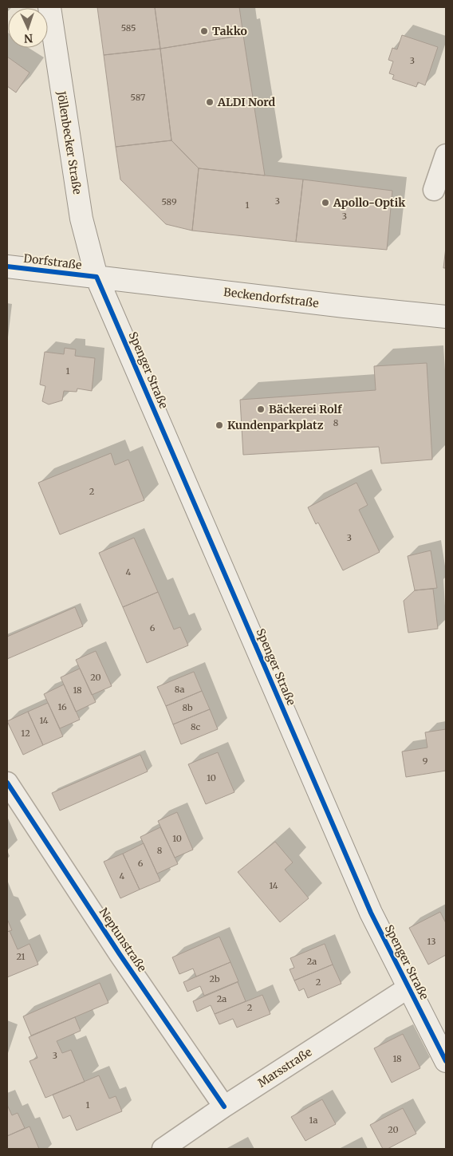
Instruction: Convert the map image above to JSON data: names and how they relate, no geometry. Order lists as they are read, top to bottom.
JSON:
{
  "streets": {
    "main road": [
      "Jöllenbecker Straße",
      "Dorfstraße",
      "Beckendorfstraße",
      "Spenger Straße"
    ],
    "street": ["Neptunstraße", "Marsstraße"]
  },
  "crossings": [
    ["Jöllenbecker Straße", "Dorfstraße"],
    ["Jöllenbecker Straße", "Beckendorfstraße"],
    ["Jöllenbecker Straße", "Spenger Straße"],
    ["Dorfstraße", "Beckendorfstraße"],
    ["Dorfstraße", "Spenger Straße"],
    ["Beckendorfstraße", "Spenger Straße"],
    ["Spenger Straße", "Marsstraße"],
    ["Neptunstraße", "Marsstraße"]
  ],
  "places": [
    "Takko",
    "ALDI Nord",
    "Apollo-Optik",
    "Bäckerei Rolf",
    "Kundenparkplatz"
  ],
  "house_numbers": [
    "585",
    "3",
    "587",
    "3",
    "589",
    "1",
    "3",
    "1",
    "8",
    "2",
    "3",
    "4",
    "6",
    "20",
    "8a",
    "18",
    "16",
    "8b",
    "14",
    "8c",
    "12",
    "9",
    "10",
    "10",
    "8",
    "6",
    "4",
    "14",
    "13",
    "21",
    "2a",
    "2b",
    "2",
    "2a",
    "2",
    "3",
    "18",
    "1",
    "1a",
    "20"
  ],
  "north": "bottom"
}
